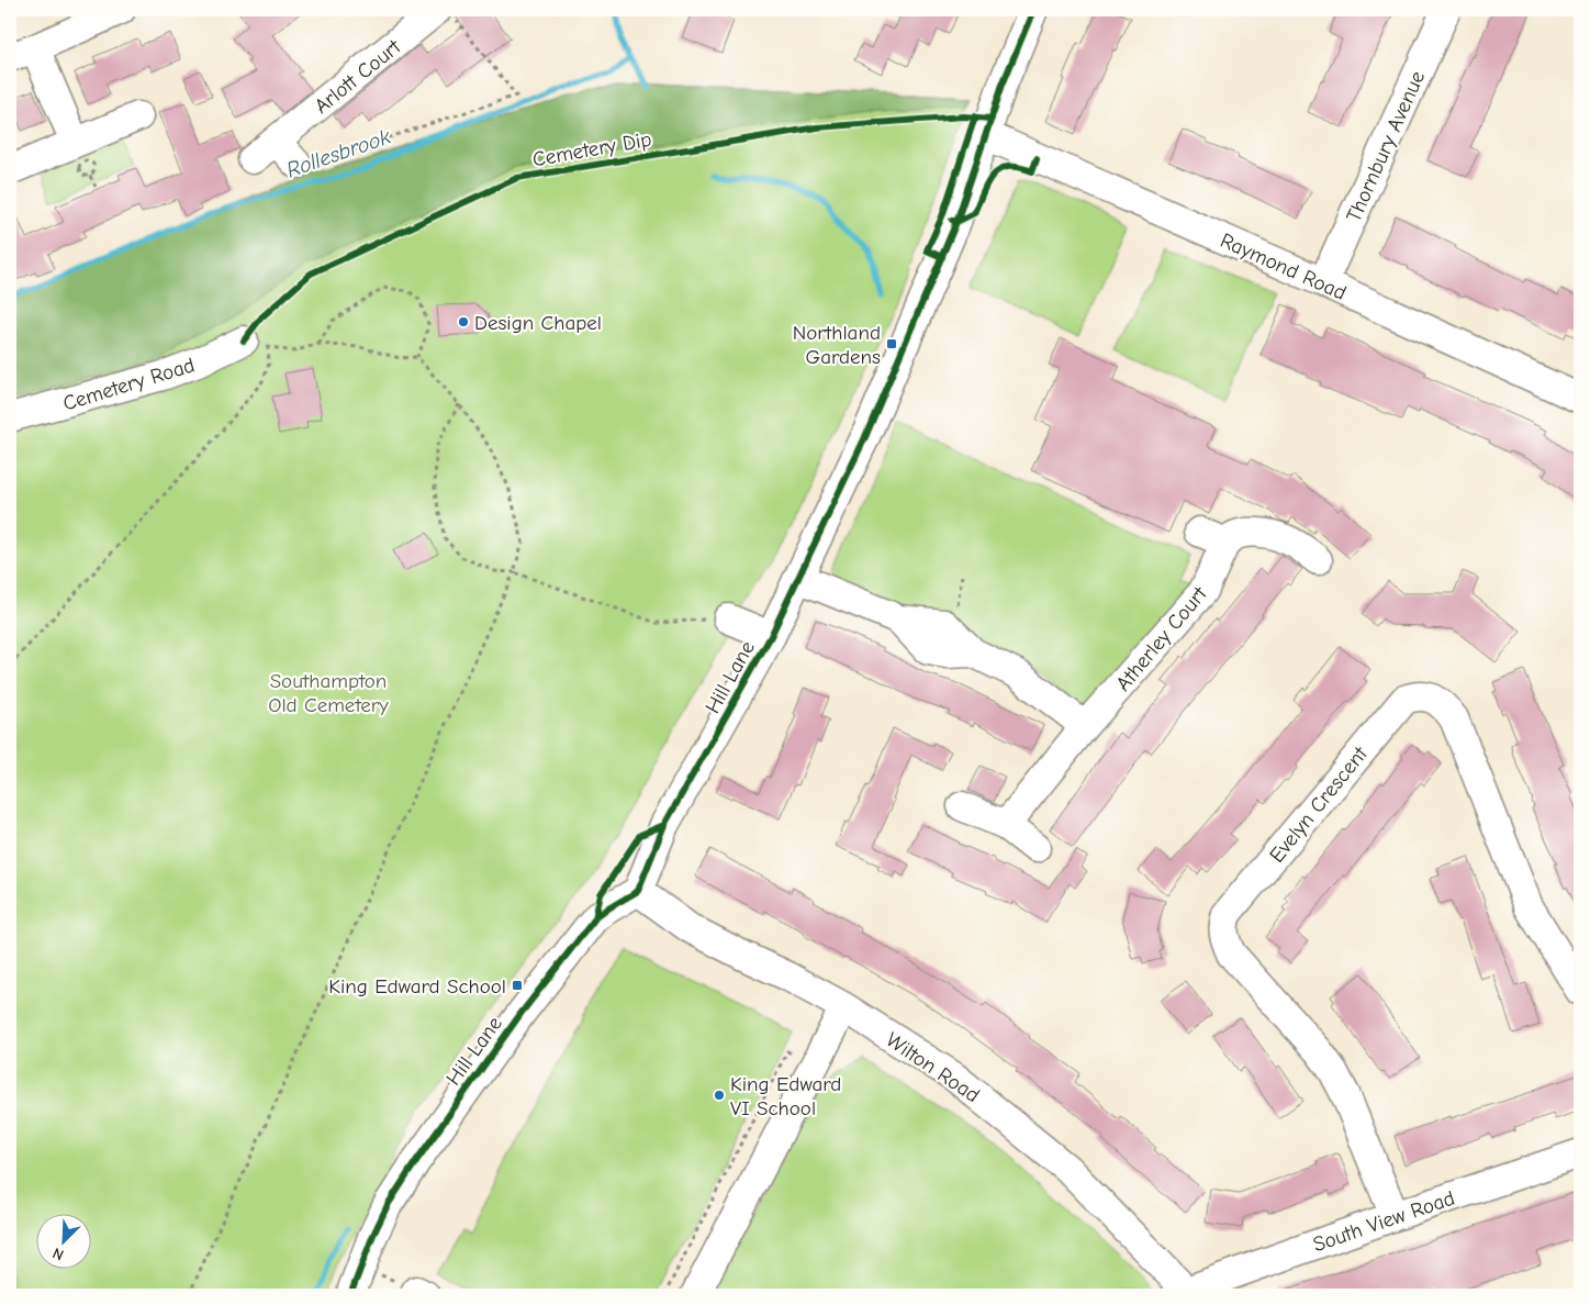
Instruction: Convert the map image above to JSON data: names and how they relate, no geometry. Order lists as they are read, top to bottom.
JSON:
{
  "streets": {
    "street": [
      "Arlott Court",
      "Thornbury Avenue",
      "Raymond Road",
      "Cemetery Road",
      "Atherley Court",
      "Hill Lane",
      "Evelyn Crescent",
      "Wilton Road",
      "South View Road"
    ],
    "cycle path": ["Cemetery Dip"]
  },
  "crossings": [
    ["Thornbury Avenue", "Raymond Road"],
    ["Raymond Road", "Hill Lane"],
    ["Hill Lane", "Wilton Road"],
    ["Evelyn Crescent", "South View Road"],
    ["Wilton Road", "South View Road"]
  ],
  "water": ["Rollesbrook"],
  "parks": ["Southampton Old Cemetery"],
  "places": {
    "other": ["Design Chapel", "King Edward VI School"],
    "transit": ["Northland Gardens", "King Edward School"]
  },
  "north": "bottom left"
}
